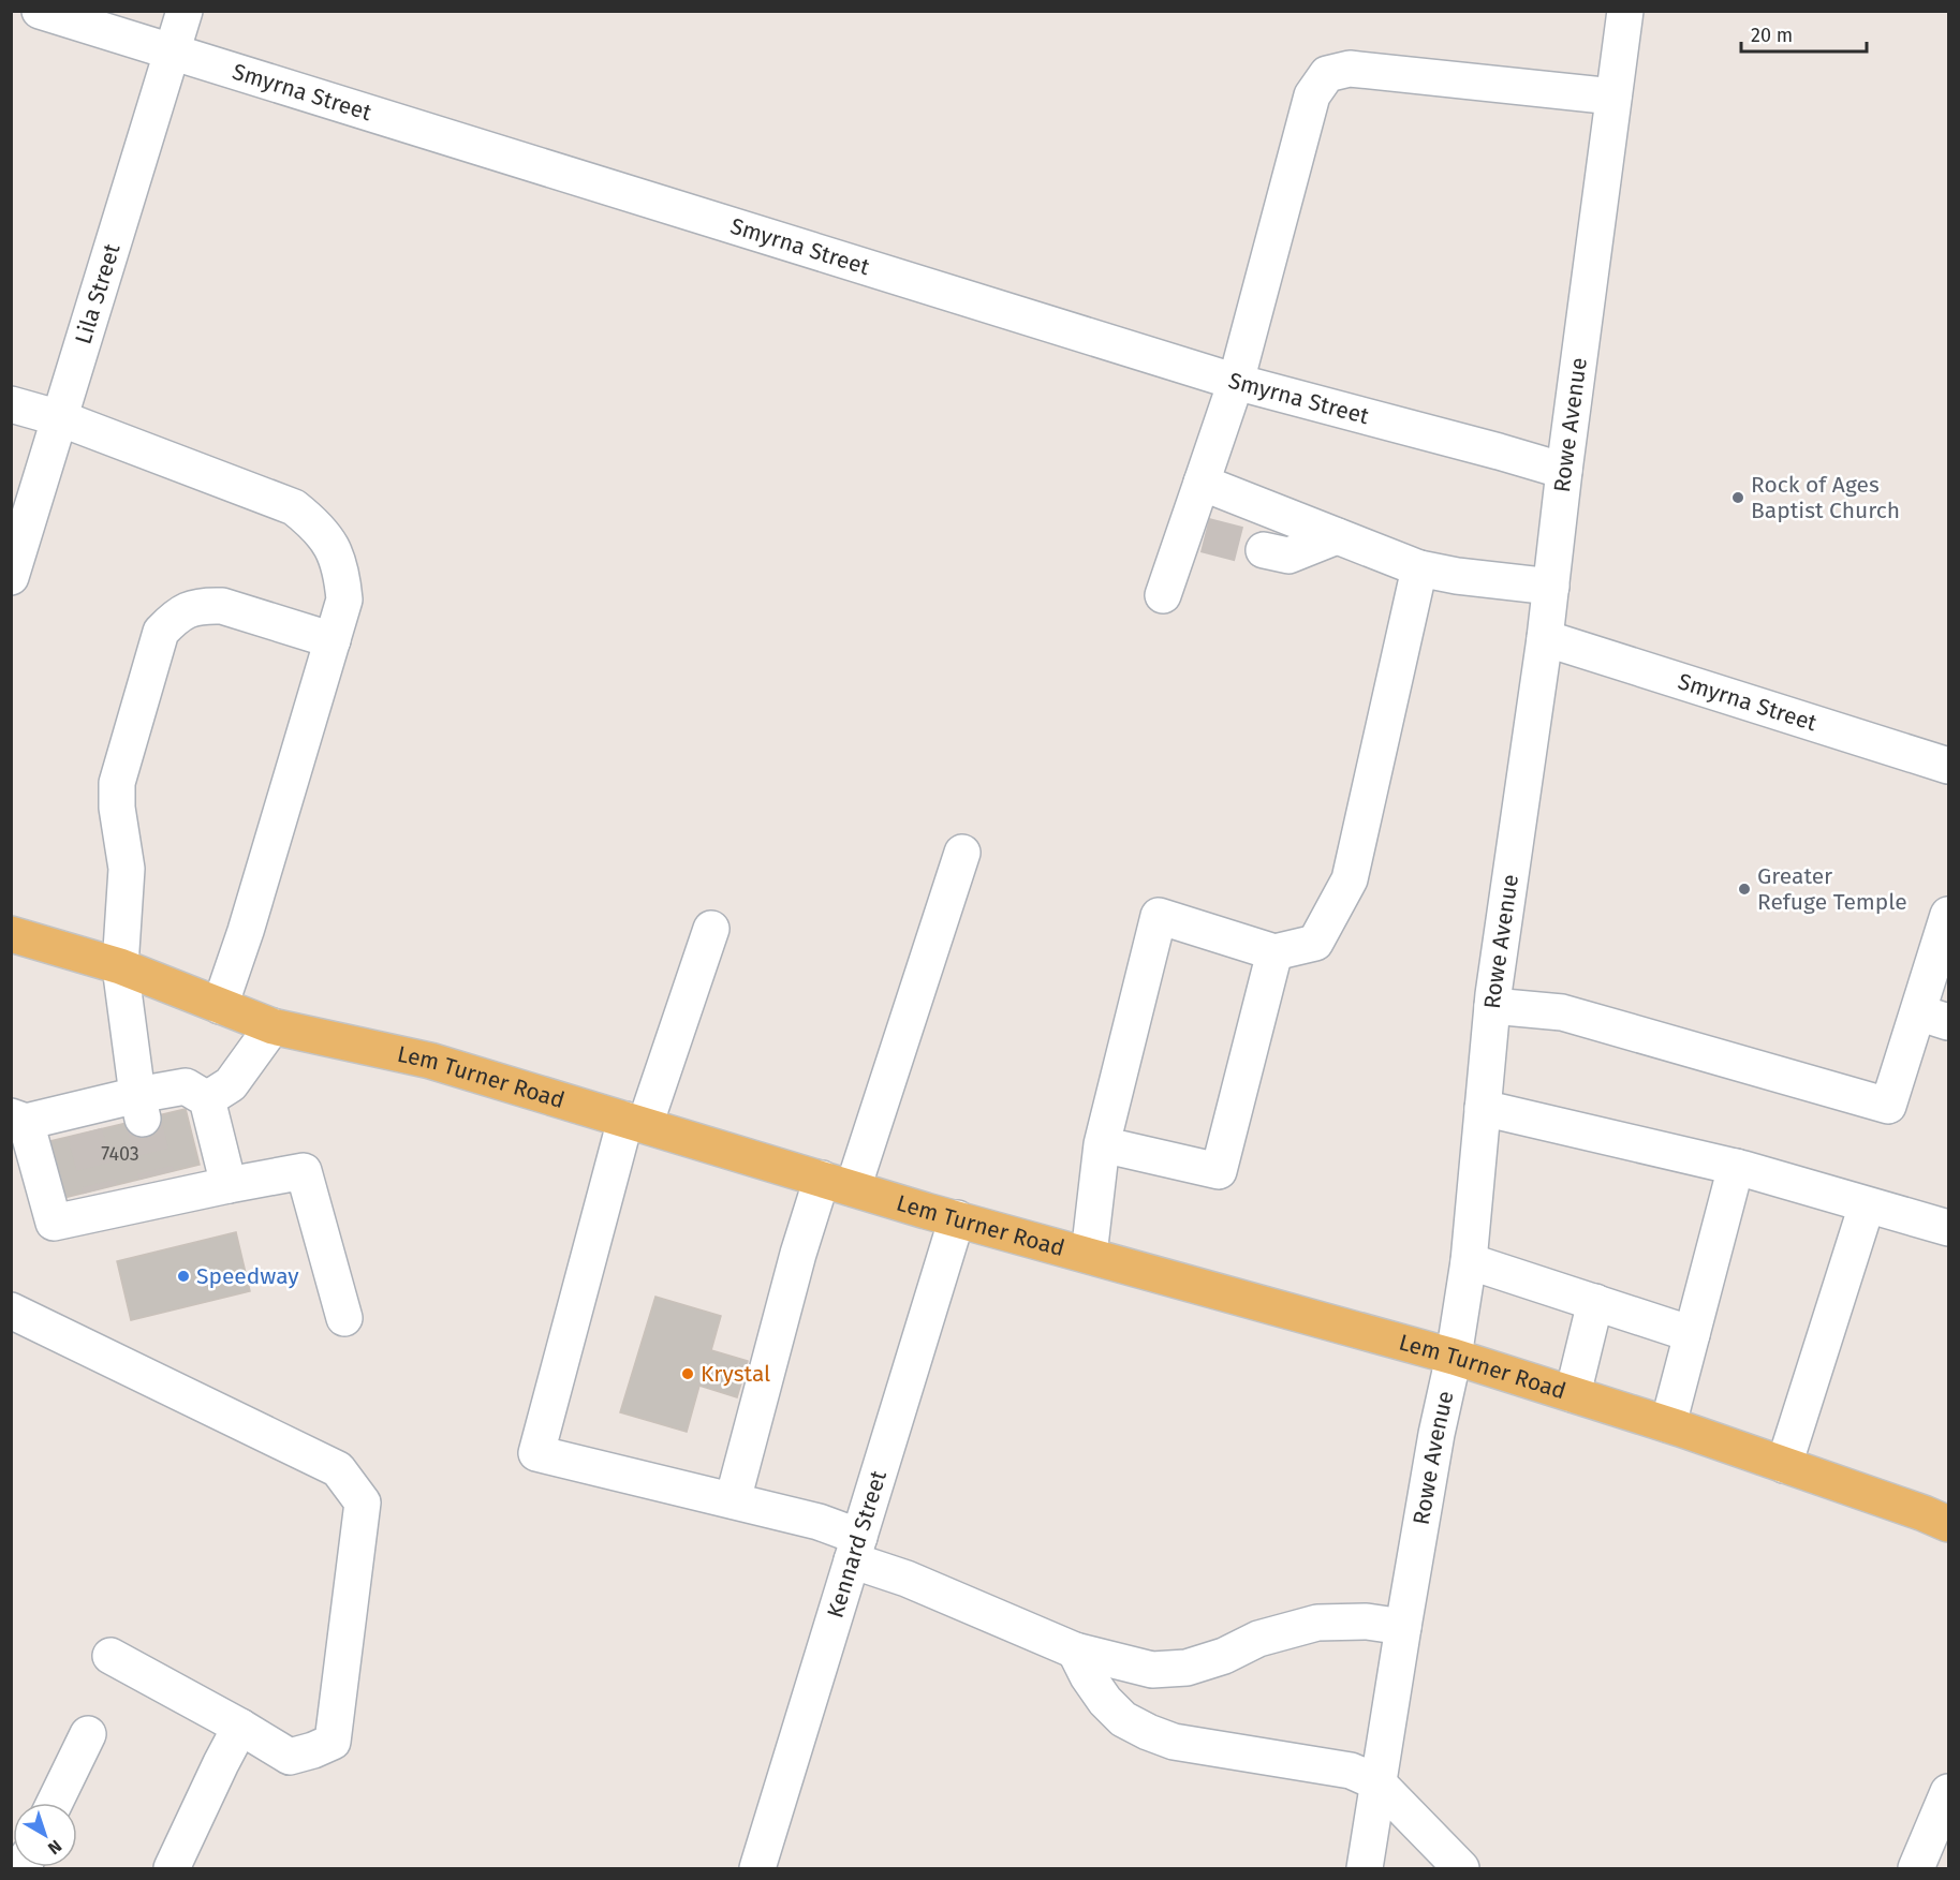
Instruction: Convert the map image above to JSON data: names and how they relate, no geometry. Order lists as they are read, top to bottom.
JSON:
{
  "streets": {
    "main road": ["Lem Turner Road"],
    "street": [
      "Smyrna Street",
      "Lila Street",
      "Rowe Avenue",
      "Kennard Street"
    ]
  },
  "crossings": [
    ["Smyrna Street", "Lila Street"],
    ["Smyrna Street", "Rowe Avenue"],
    ["Rowe Avenue", "Lem Turner Road"],
    ["Lem Turner Road", "Kennard Street"]
  ],
  "places": [
    "Rock of Ages Baptist Church",
    "Greater Refuge Temple",
    "Speedway",
    "Krystal"
  ],
  "house_numbers": ["7403"],
  "scale_bar": "20 m",
  "north": "bottom right"
}
